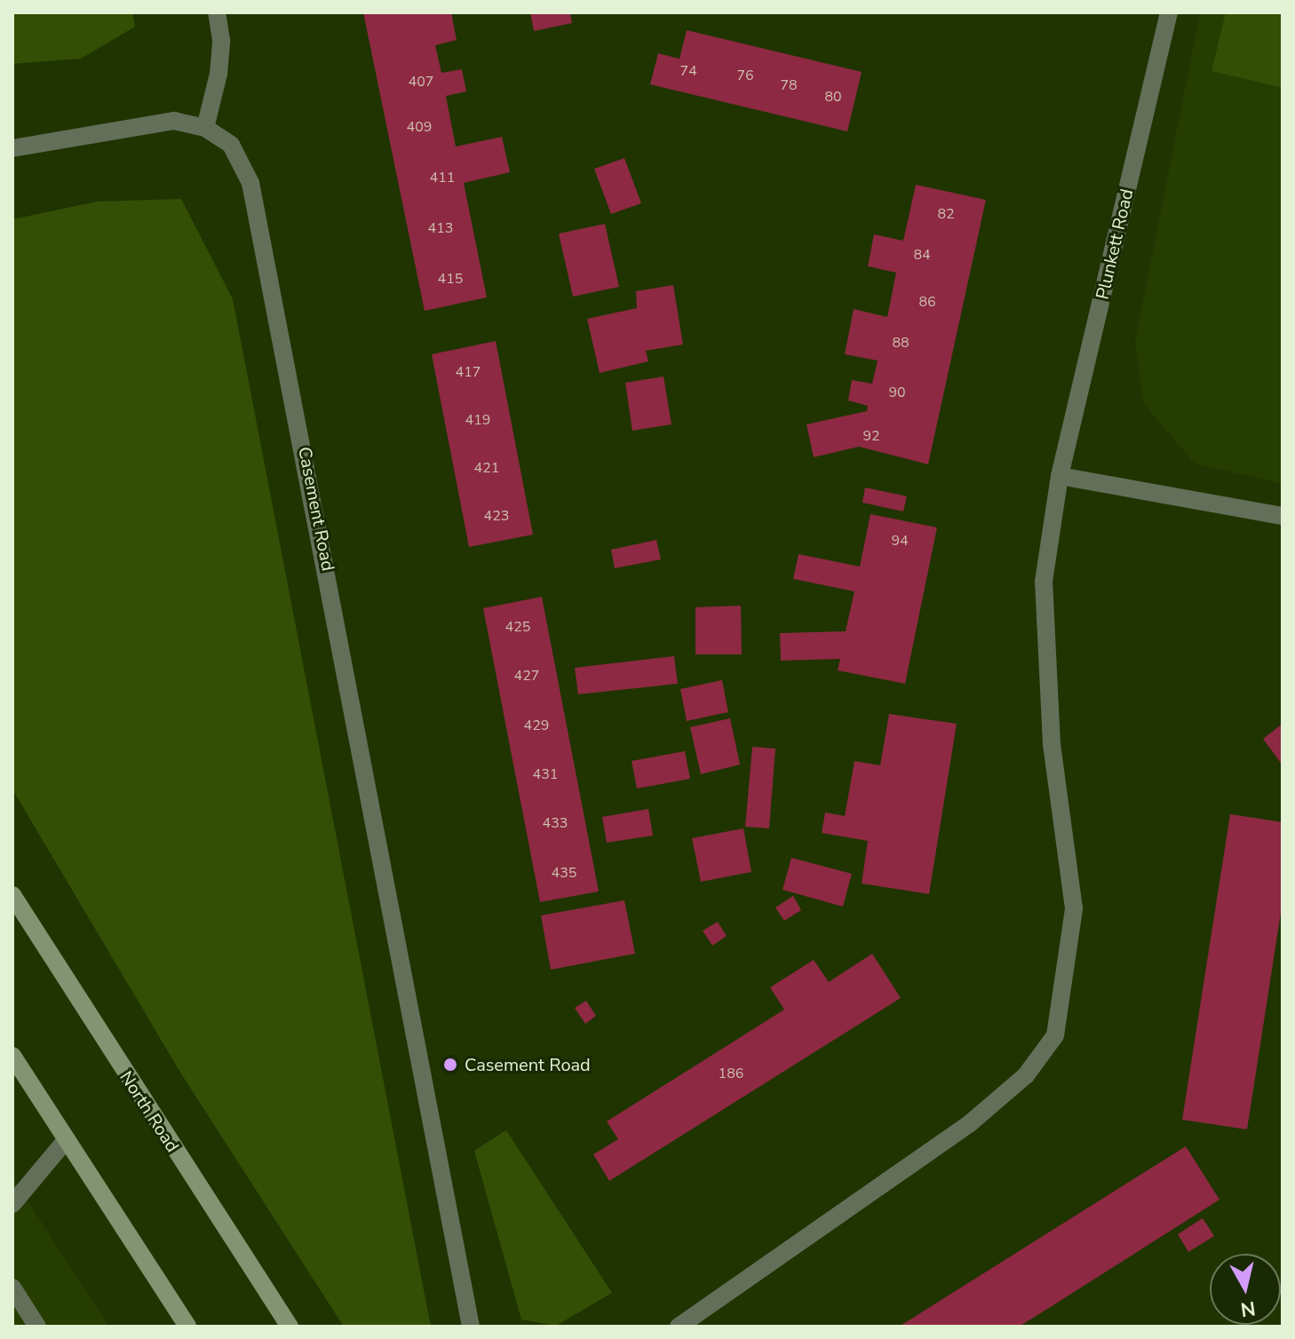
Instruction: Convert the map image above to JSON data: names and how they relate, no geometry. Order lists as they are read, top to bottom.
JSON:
{
  "streets": {
    "main road": ["North Road"],
    "street": ["Plunkett Road", "Casement Road"]
  },
  "places": ["Casement Road"],
  "house_numbers": [
    "74",
    "76",
    "407",
    "78",
    "80",
    "409",
    "411",
    "82",
    "413",
    "84",
    "415",
    "86",
    "88",
    "417",
    "90",
    "419",
    "92",
    "421",
    "423",
    "94",
    "425",
    "427",
    "429",
    "431",
    "433",
    "435",
    "186"
  ],
  "north": "bottom"
}
